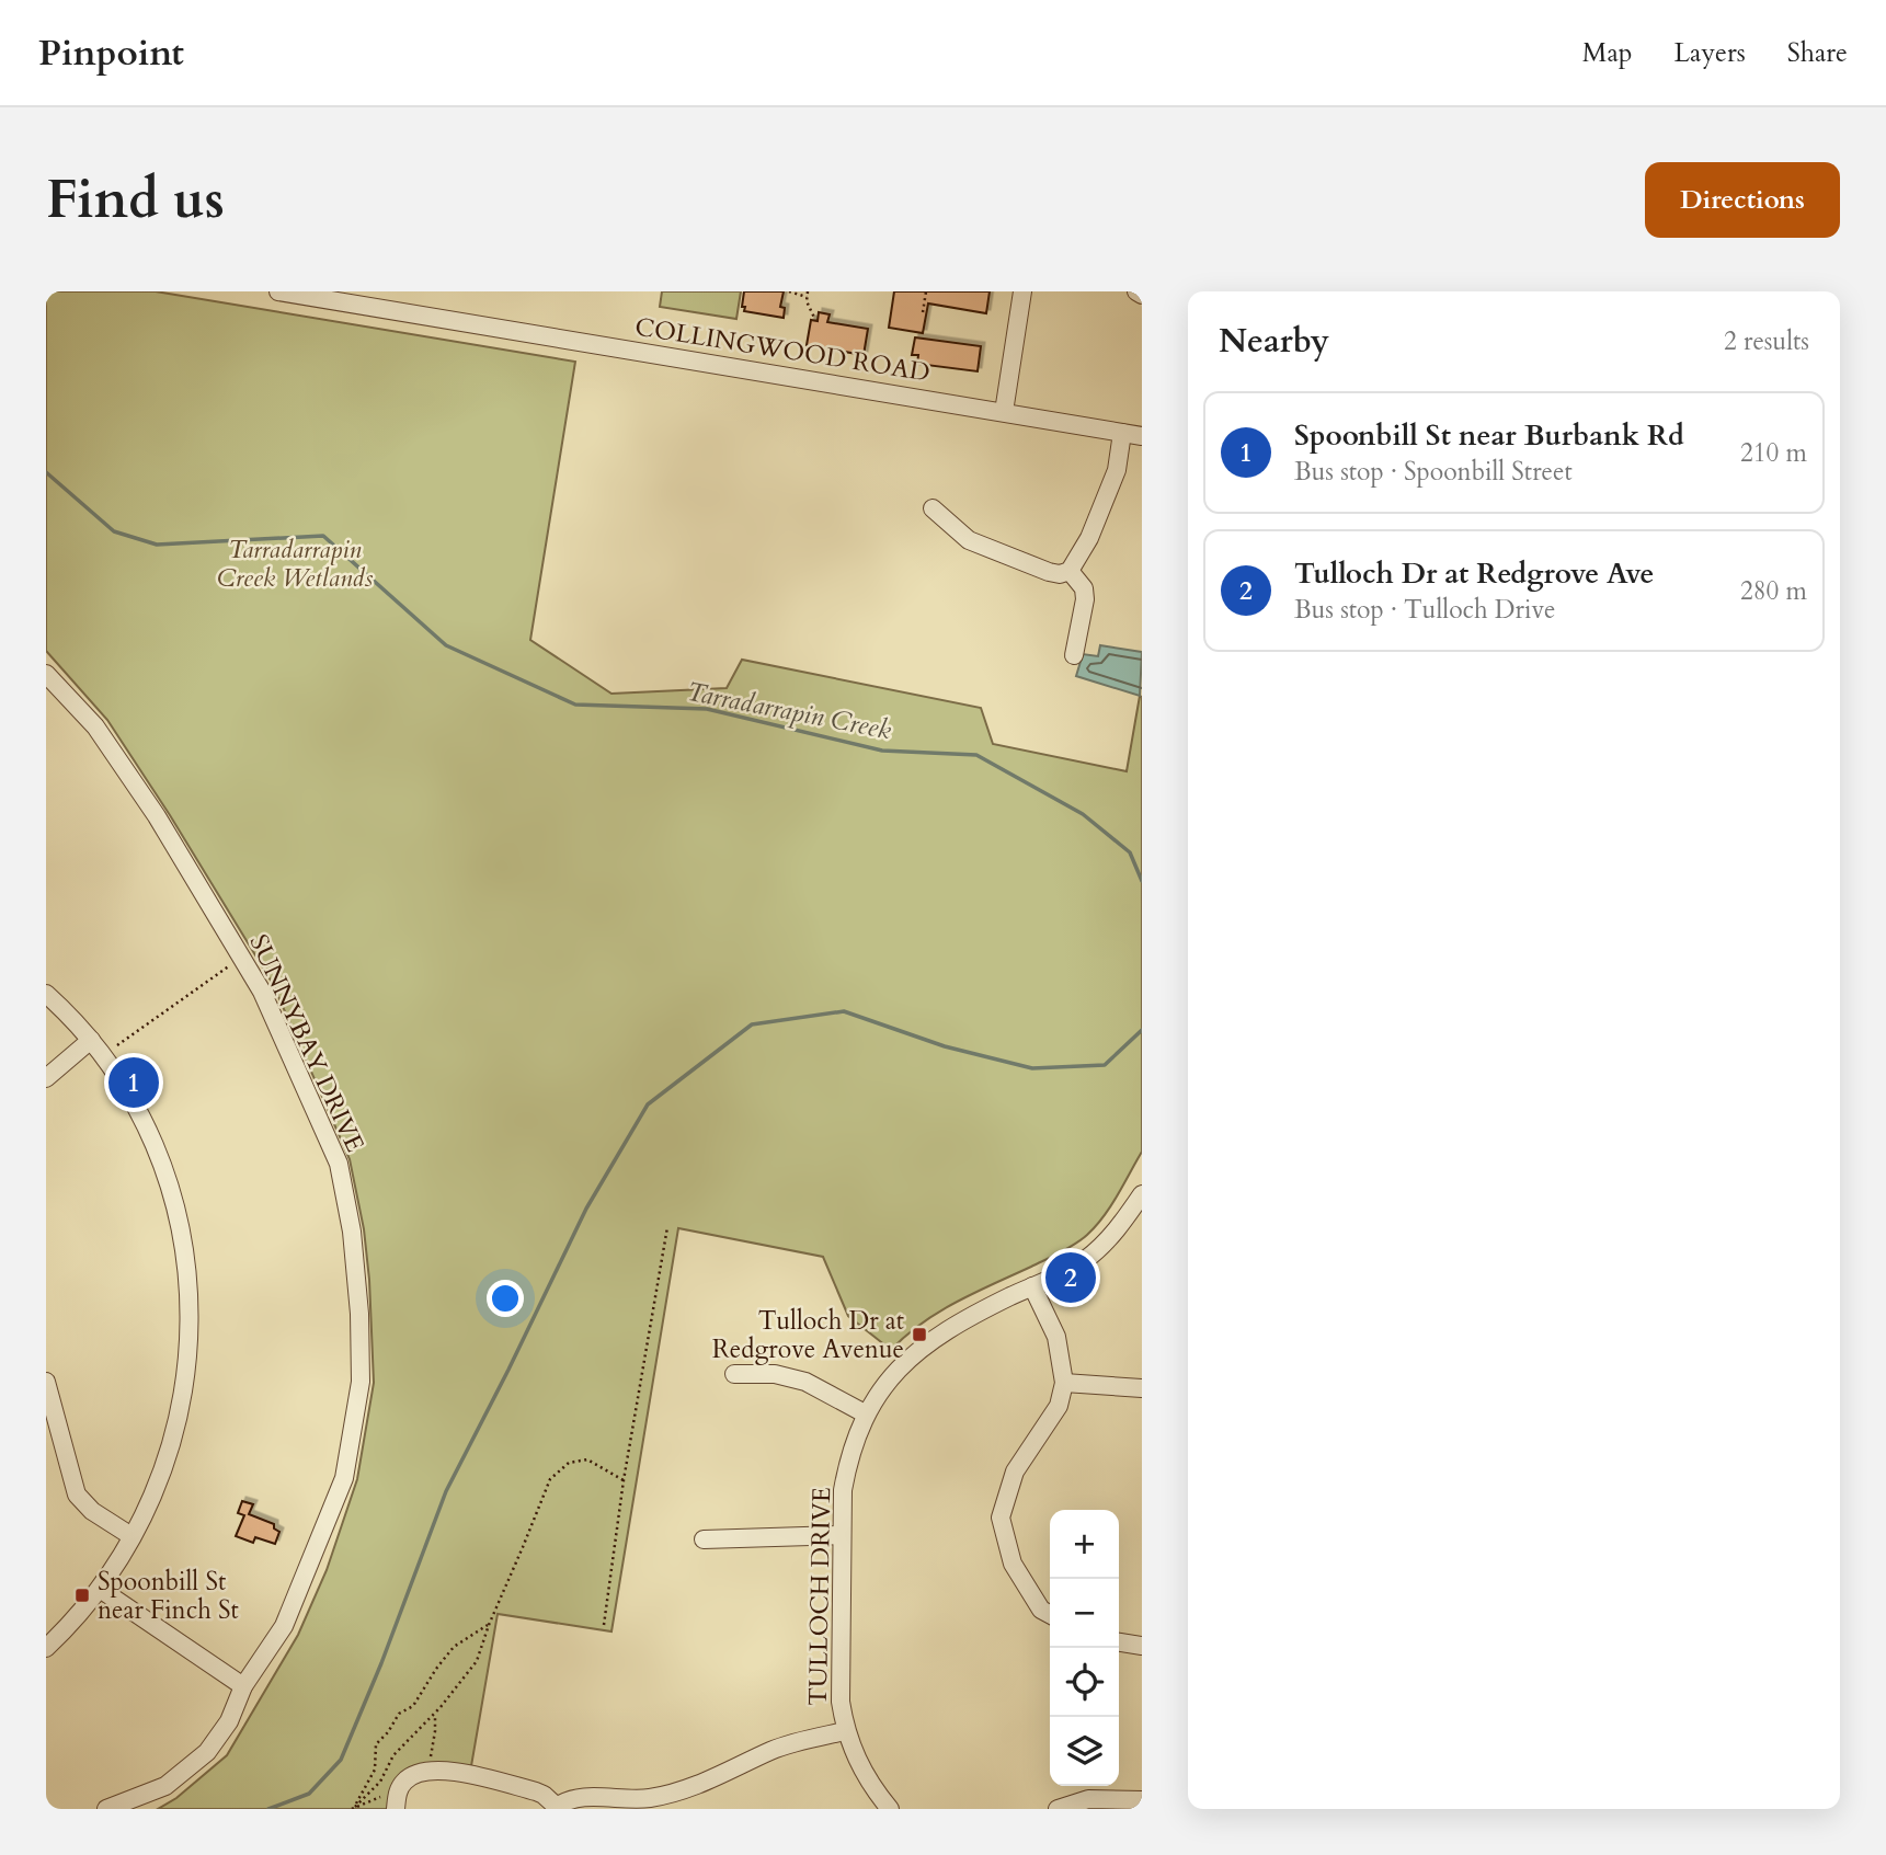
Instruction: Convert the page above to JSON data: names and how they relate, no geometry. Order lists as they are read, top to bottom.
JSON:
{
  "streets": {
    "street": ["COLLINGWOOD ROAD", "SUNNYBAY DRIVE", "TULLOCH DRIVE"]
  },
  "water": ["Tarradarrapin Creek"],
  "parks": ["Tarradarrapin Creek Wetlands"],
  "places": {
    "transit": ["Tulloch Dr at Redgrove Avenue", "Spoonbill St near Finch St"]
  },
  "page": {
    "header": "Pinpoint",
    "nav": ["Map", "Layers", "Share"],
    "buttons": "Directions",
    "title": "Find us",
    "heading": ["Nearby", "2 results"],
    "list": [
      {
        "mark": "1",
        "name": "Spoonbill St near Burbank Rd",
        "note": "Bus stop · Spoonbill Street",
        "value": "210 m"
      },
      {
        "mark": "2",
        "name": "Tulloch Dr at Redgrove Ave",
        "note": "Bus stop · Tulloch Drive",
        "value": "280 m"
      }
    ],
    "pins": ["1", "2"],
    "map_buttons": ["+", "−"]
  }
}
